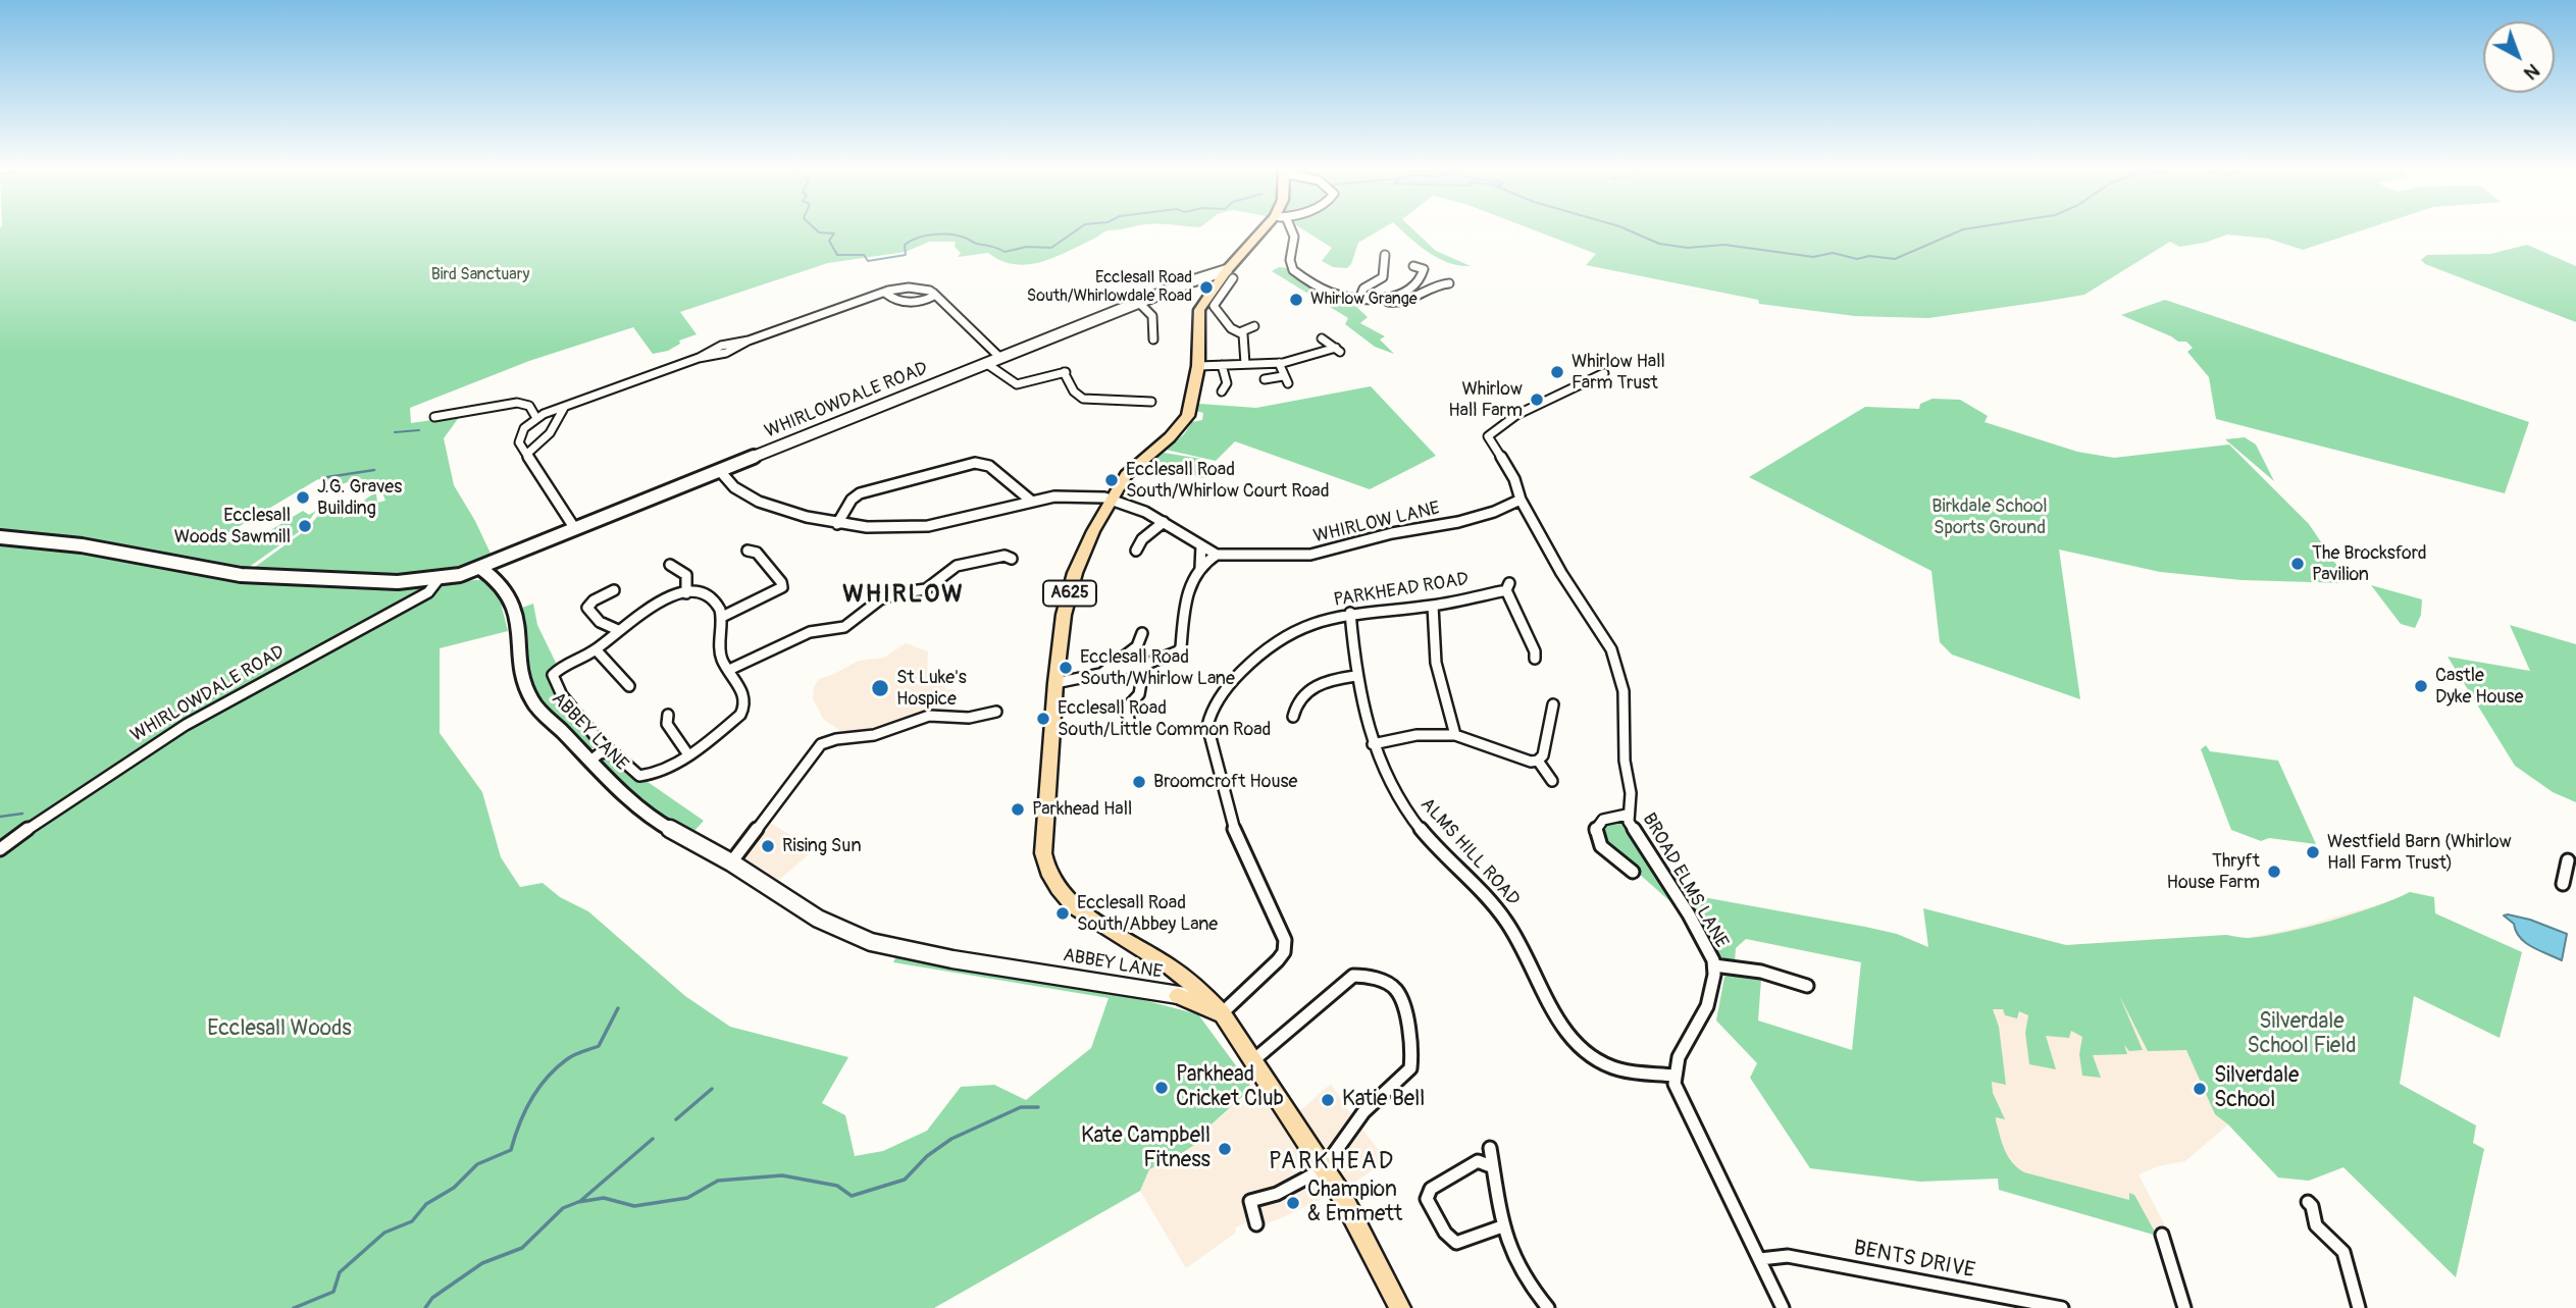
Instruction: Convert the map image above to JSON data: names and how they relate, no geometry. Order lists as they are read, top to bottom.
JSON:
{
  "streets": {
    "main road": ["WHIRLOWDALE ROAD", "A625", "ABBEY LANE"],
    "street": [
      "WHIRLOW LANE",
      "PARKHEAD ROAD",
      "ALMS HILL ROAD",
      "BROAD ELMS LANE",
      "BENTS DRIVE"
    ]
  },
  "crossings": [
    ["WHIRLOWDALE ROAD", "A625"],
    ["WHIRLOWDALE ROAD", "ABBEY LANE"],
    ["WHIRLOW LANE", "BROAD ELMS LANE"],
    ["PARKHEAD ROAD", "A625"],
    ["PARKHEAD ROAD", "ALMS HILL ROAD"],
    ["A625", "ABBEY LANE"],
    ["ALMS HILL ROAD", "BROAD ELMS LANE"]
  ],
  "districts": ["WHIRLOW", "PARKHEAD"],
  "parks": [
    "Bird Sanctuary",
    "Birkdale School Sports Ground",
    "Silverdale School Field",
    "Ecclesall Woods"
  ],
  "places": [
    "Ecclesall Road South/Whirlowdale Road",
    "Whirlow Grange",
    "Whirlow Hall Farm Trust",
    "Whirlow Hall Farm",
    "Ecclesall Road South/Whirlow Court Road",
    "J.G. Graves Building",
    "Ecclesall Woods Sawmill",
    "The Brocksford Pavilion",
    "Ecclesall Road South/Whirlow Lane",
    "Castle Dyke House",
    "St Luke's Hospice",
    "Ecclesall Road South/Little Common Road",
    "Broomcroft House",
    "Parkhead Hall",
    "Rising Sun",
    "Westfield Barn (Whirlow Hall Farm Trust)",
    "Thryft House Farm",
    "Ecclesall Road South/Abbey Lane",
    "Parkhead Cricket Club",
    "Silverdale School",
    "Katie Bell",
    "Kate Campbell Fitness",
    "Champion & Emmett"
  ],
  "north": "bottom right"
}
